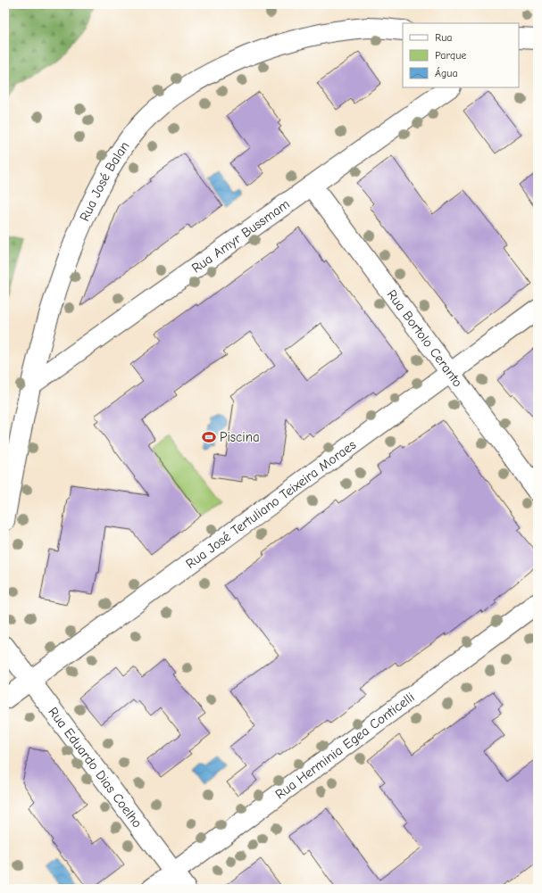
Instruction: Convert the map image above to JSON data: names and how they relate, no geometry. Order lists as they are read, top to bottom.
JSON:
{
  "streets": {
    "street": [
      "Rua José Balan",
      "Rua Amyr Bussmam",
      "Rua Bortolo Ceranto",
      "Rua José Tertuliano Teixeira Moraes",
      "Rua Herminia Egea Conticelli",
      "Rua Eduardo Dias Coelho"
    ]
  },
  "crossings": [
    ["Rua José Balan", "Rua Amyr Bussmam"],
    ["Rua Amyr Bussmam", "Rua Bortolo Ceranto"],
    ["Rua Bortolo Ceranto", "Rua José Tertuliano Teixeira Moraes"],
    ["Rua José Tertuliano Teixeira Moraes", "Rua Eduardo Dias Coelho"],
    ["Rua Herminia Egea Conticelli", "Rua Eduardo Dias Coelho"]
  ],
  "places": {
    "sports": ["Piscina"]
  },
  "legend": ["Rua", "Parque", "Água"]
}
